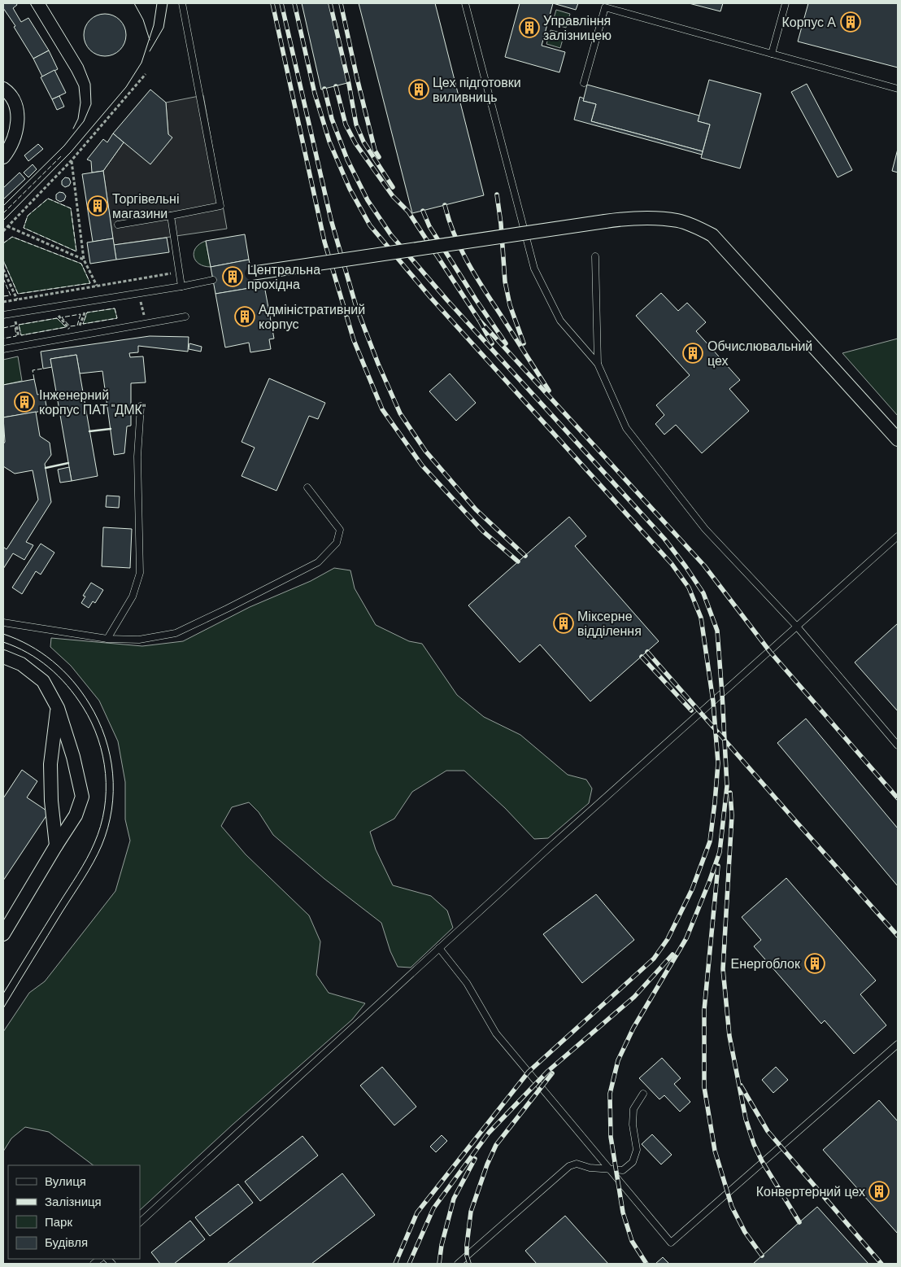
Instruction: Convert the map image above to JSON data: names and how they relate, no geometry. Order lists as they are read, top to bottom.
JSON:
{
  "places": {
    "building": [
      "Корпус А",
      "Управління залізницею",
      "Цех підготовки виливниць",
      "Торгівельні магазини",
      "Центральна прохідна",
      "Адміністративний корпус",
      "Обчислювальний цех",
      "Інженерний корпус ПАТ \"ДМК\"",
      "Міксерне відділення",
      "Енергоблок",
      "Конвертерний цех"
    ]
  },
  "legend": [
    "Вулиця",
    "Залізниця",
    "Парк",
    "Будівля"
  ]
}
